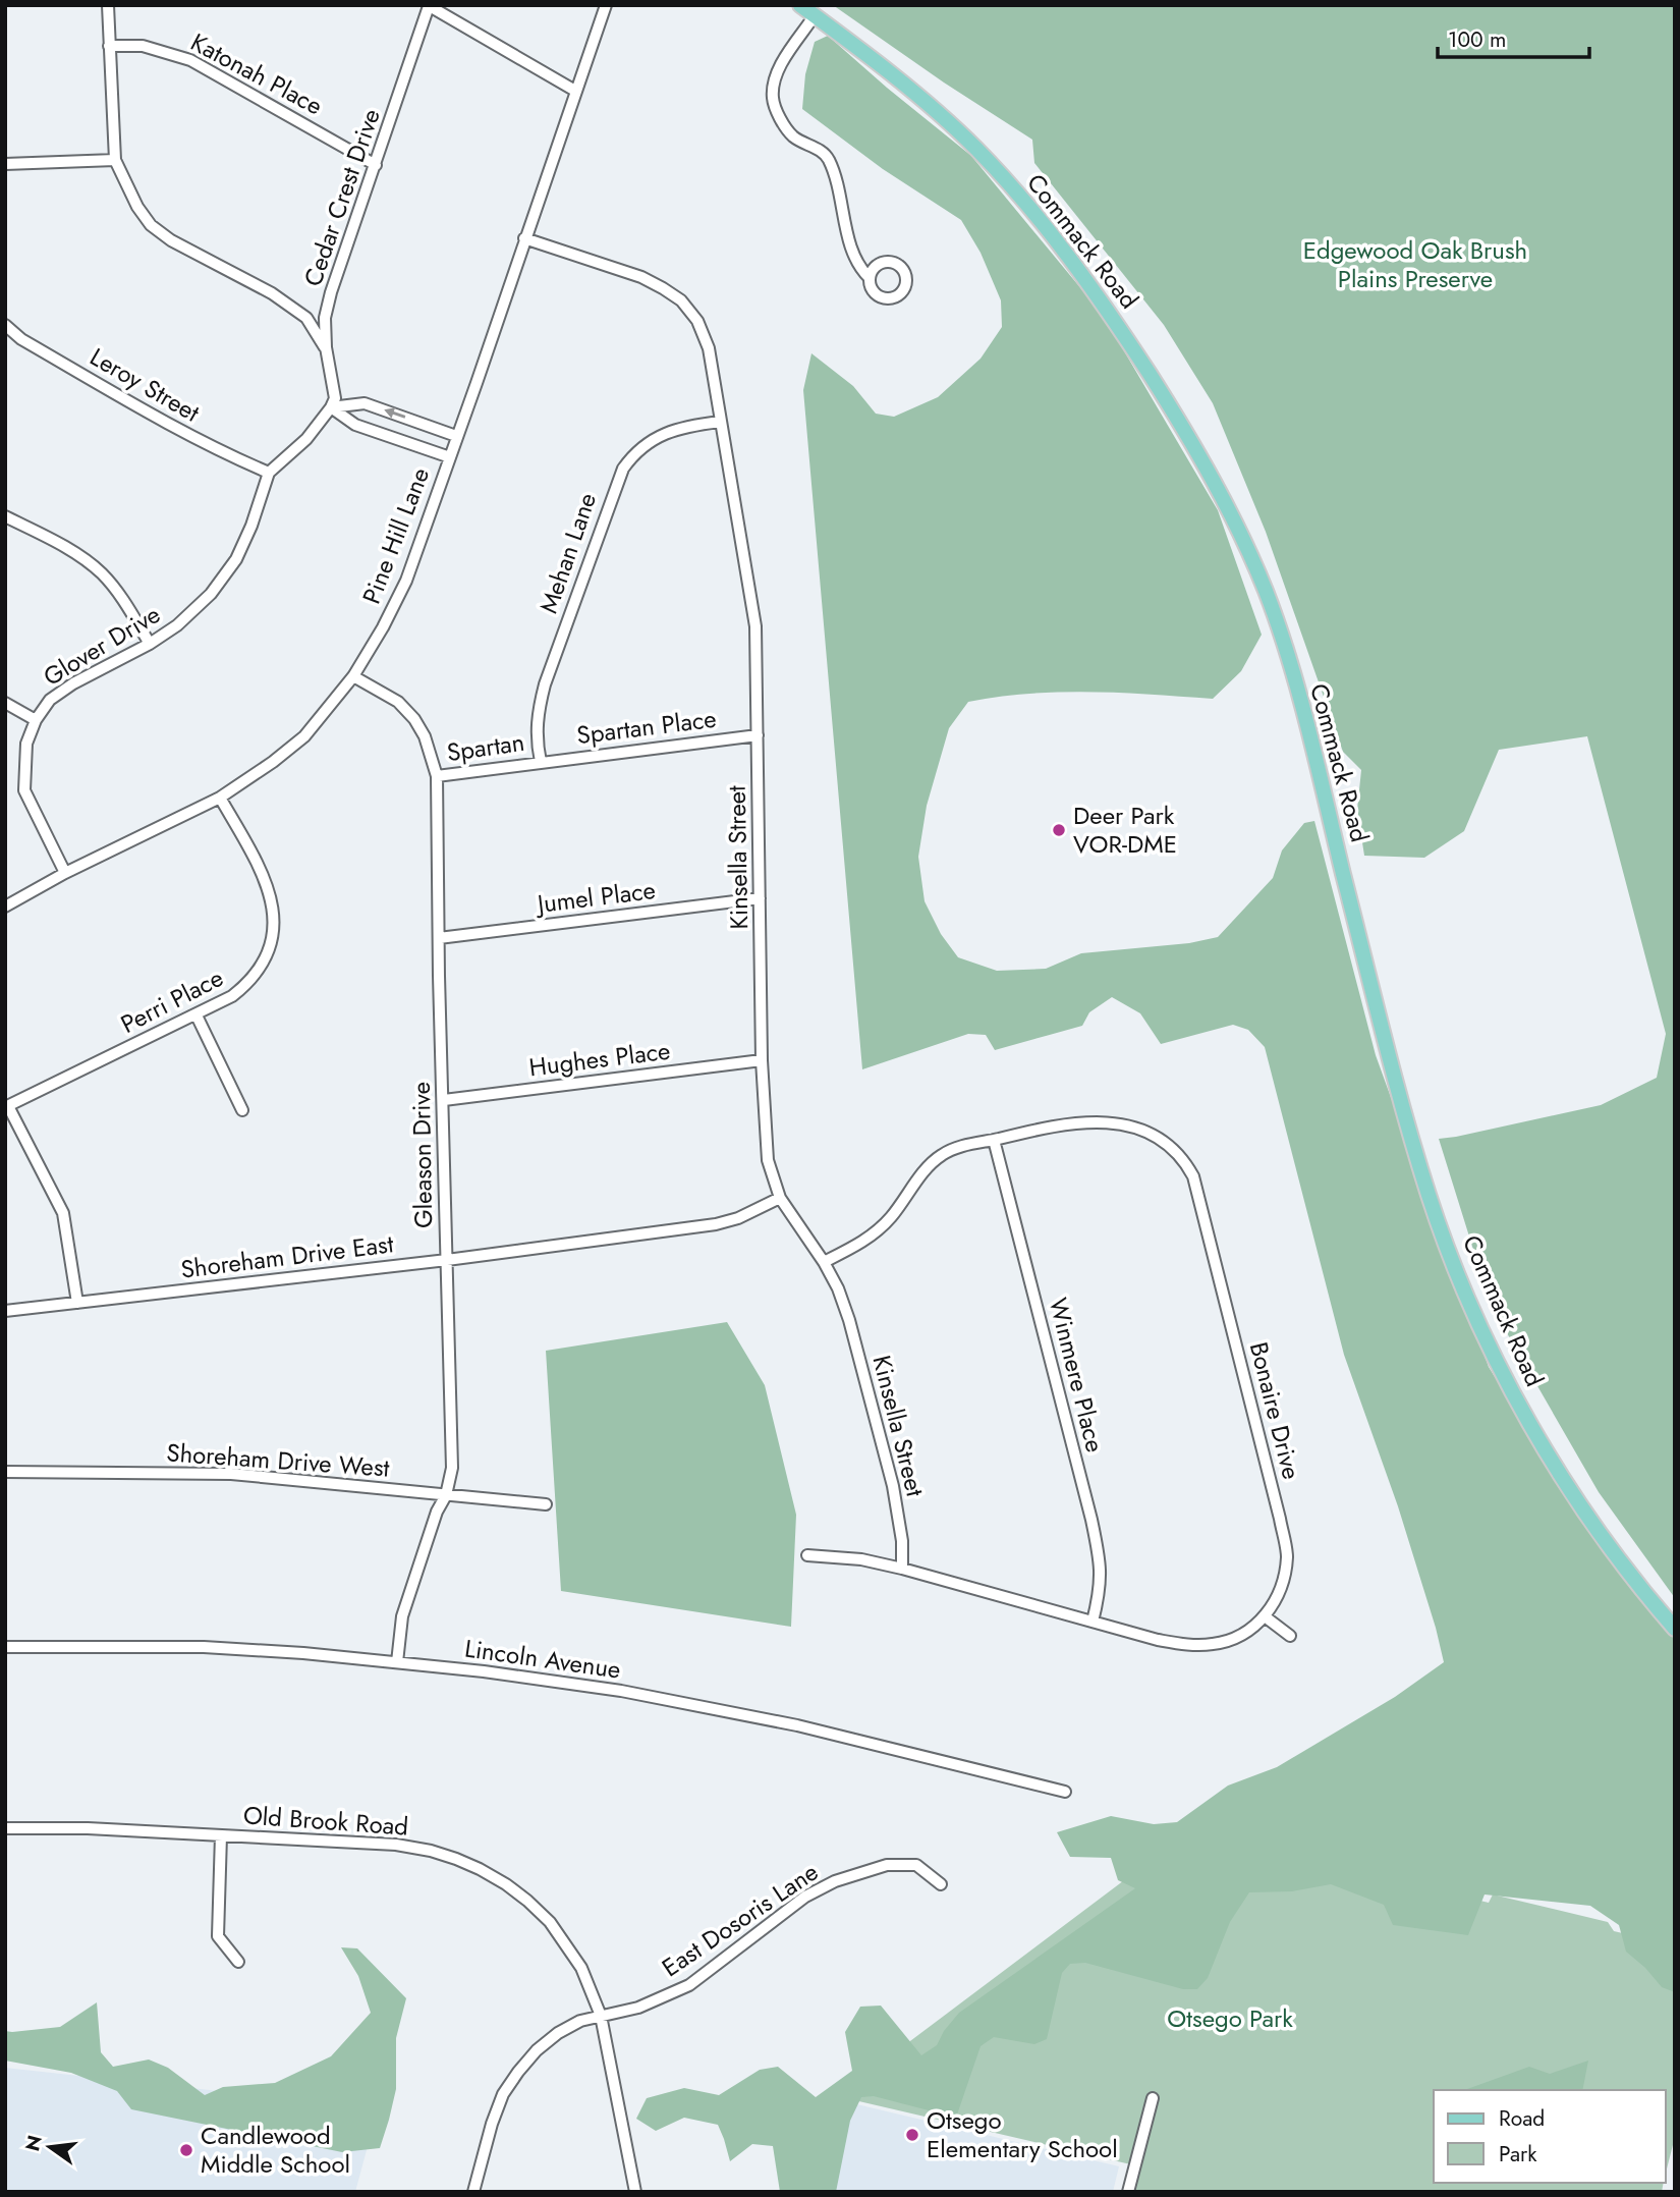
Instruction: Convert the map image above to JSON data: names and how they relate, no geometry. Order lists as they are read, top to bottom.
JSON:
{
  "streets": {
    "main road": ["Commack Road"],
    "street": [
      "Katonah Place",
      "Cedar Crest Drive",
      "Leroy Street",
      "Pine Hill Lane",
      "Mehan Lane",
      "Glover Drive",
      "Spartan Place",
      "Spartan",
      "Kinsella Street",
      "Jumel Place",
      "Perri Place",
      "Hughes Place",
      "Gleason Drive",
      "Shoreham Drive East",
      "Winmere Place",
      "Bonaire Drive",
      "Shoreham Drive West",
      "Lincoln Avenue",
      "Old Brook Road",
      "East Dosoris Lane"
    ]
  },
  "crossings": [
    ["Katonah Place", "Cedar Crest Drive"],
    ["Leroy Street", "Glover Drive"],
    ["Pine Hill Lane", "Glover Drive"],
    ["Pine Hill Lane", "Kinsella Street"],
    ["Pine Hill Lane", "Perri Place"],
    ["Pine Hill Lane", "Gleason Drive"],
    ["Mehan Lane", "Spartan Place"],
    ["Mehan Lane", "Spartan"],
    ["Mehan Lane", "Kinsella Street"],
    ["Spartan Place", "Spartan"],
    ["Spartan Place", "Kinsella Street"],
    ["Spartan", "Gleason Drive"],
    ["Kinsella Street", "Jumel Place"],
    ["Kinsella Street", "Hughes Place"],
    ["Kinsella Street", "Shoreham Drive East"],
    ["Kinsella Street", "Bonaire Drive"],
    ["Jumel Place", "Gleason Drive"],
    ["Hughes Place", "Gleason Drive"],
    ["Gleason Drive", "Shoreham Drive East"],
    ["Gleason Drive", "Shoreham Drive West"],
    ["Gleason Drive", "Lincoln Avenue"],
    ["Winmere Place", "Bonaire Drive"],
    ["Old Brook Road", "East Dosoris Lane"]
  ],
  "parks": ["Edgewood Oak Brush Plains Preserve", "Otsego Park"],
  "places": ["Deer Park VOR-DME", "Otsego Elementary School", "Candlewood Middle School"],
  "legend": ["Road", "Park"],
  "scale_bar": "100 m",
  "north": "left"
}
